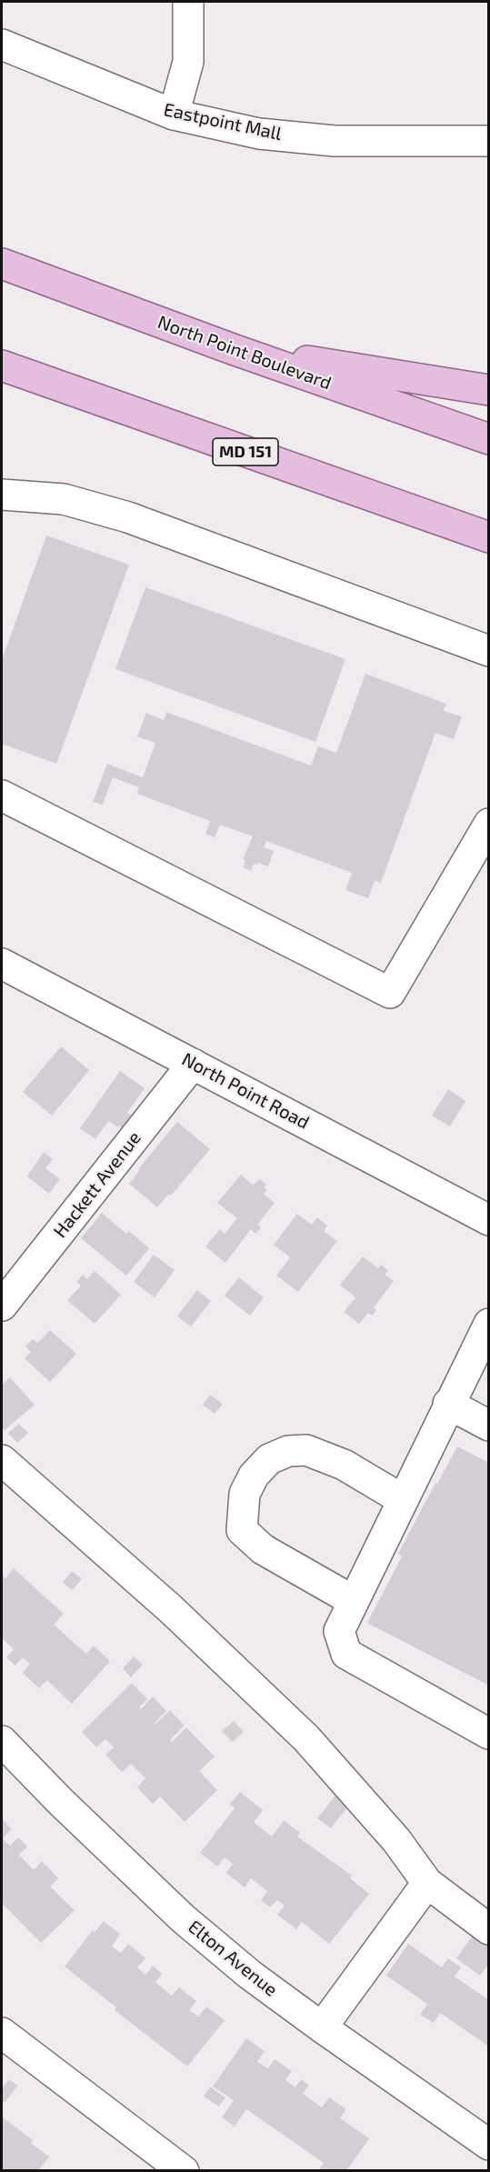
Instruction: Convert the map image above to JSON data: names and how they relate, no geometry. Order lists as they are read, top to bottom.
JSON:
{
  "streets": {
    "main road": ["North Point Boulevard", "MD 151"],
    "street": [
      "Eastpoint Mall",
      "North Point Road",
      "Hackett Avenue",
      "Elton Avenue"
    ]
  },
  "crossings": [
    ["North Point Road", "Hackett Avenue"]
  ]
}
